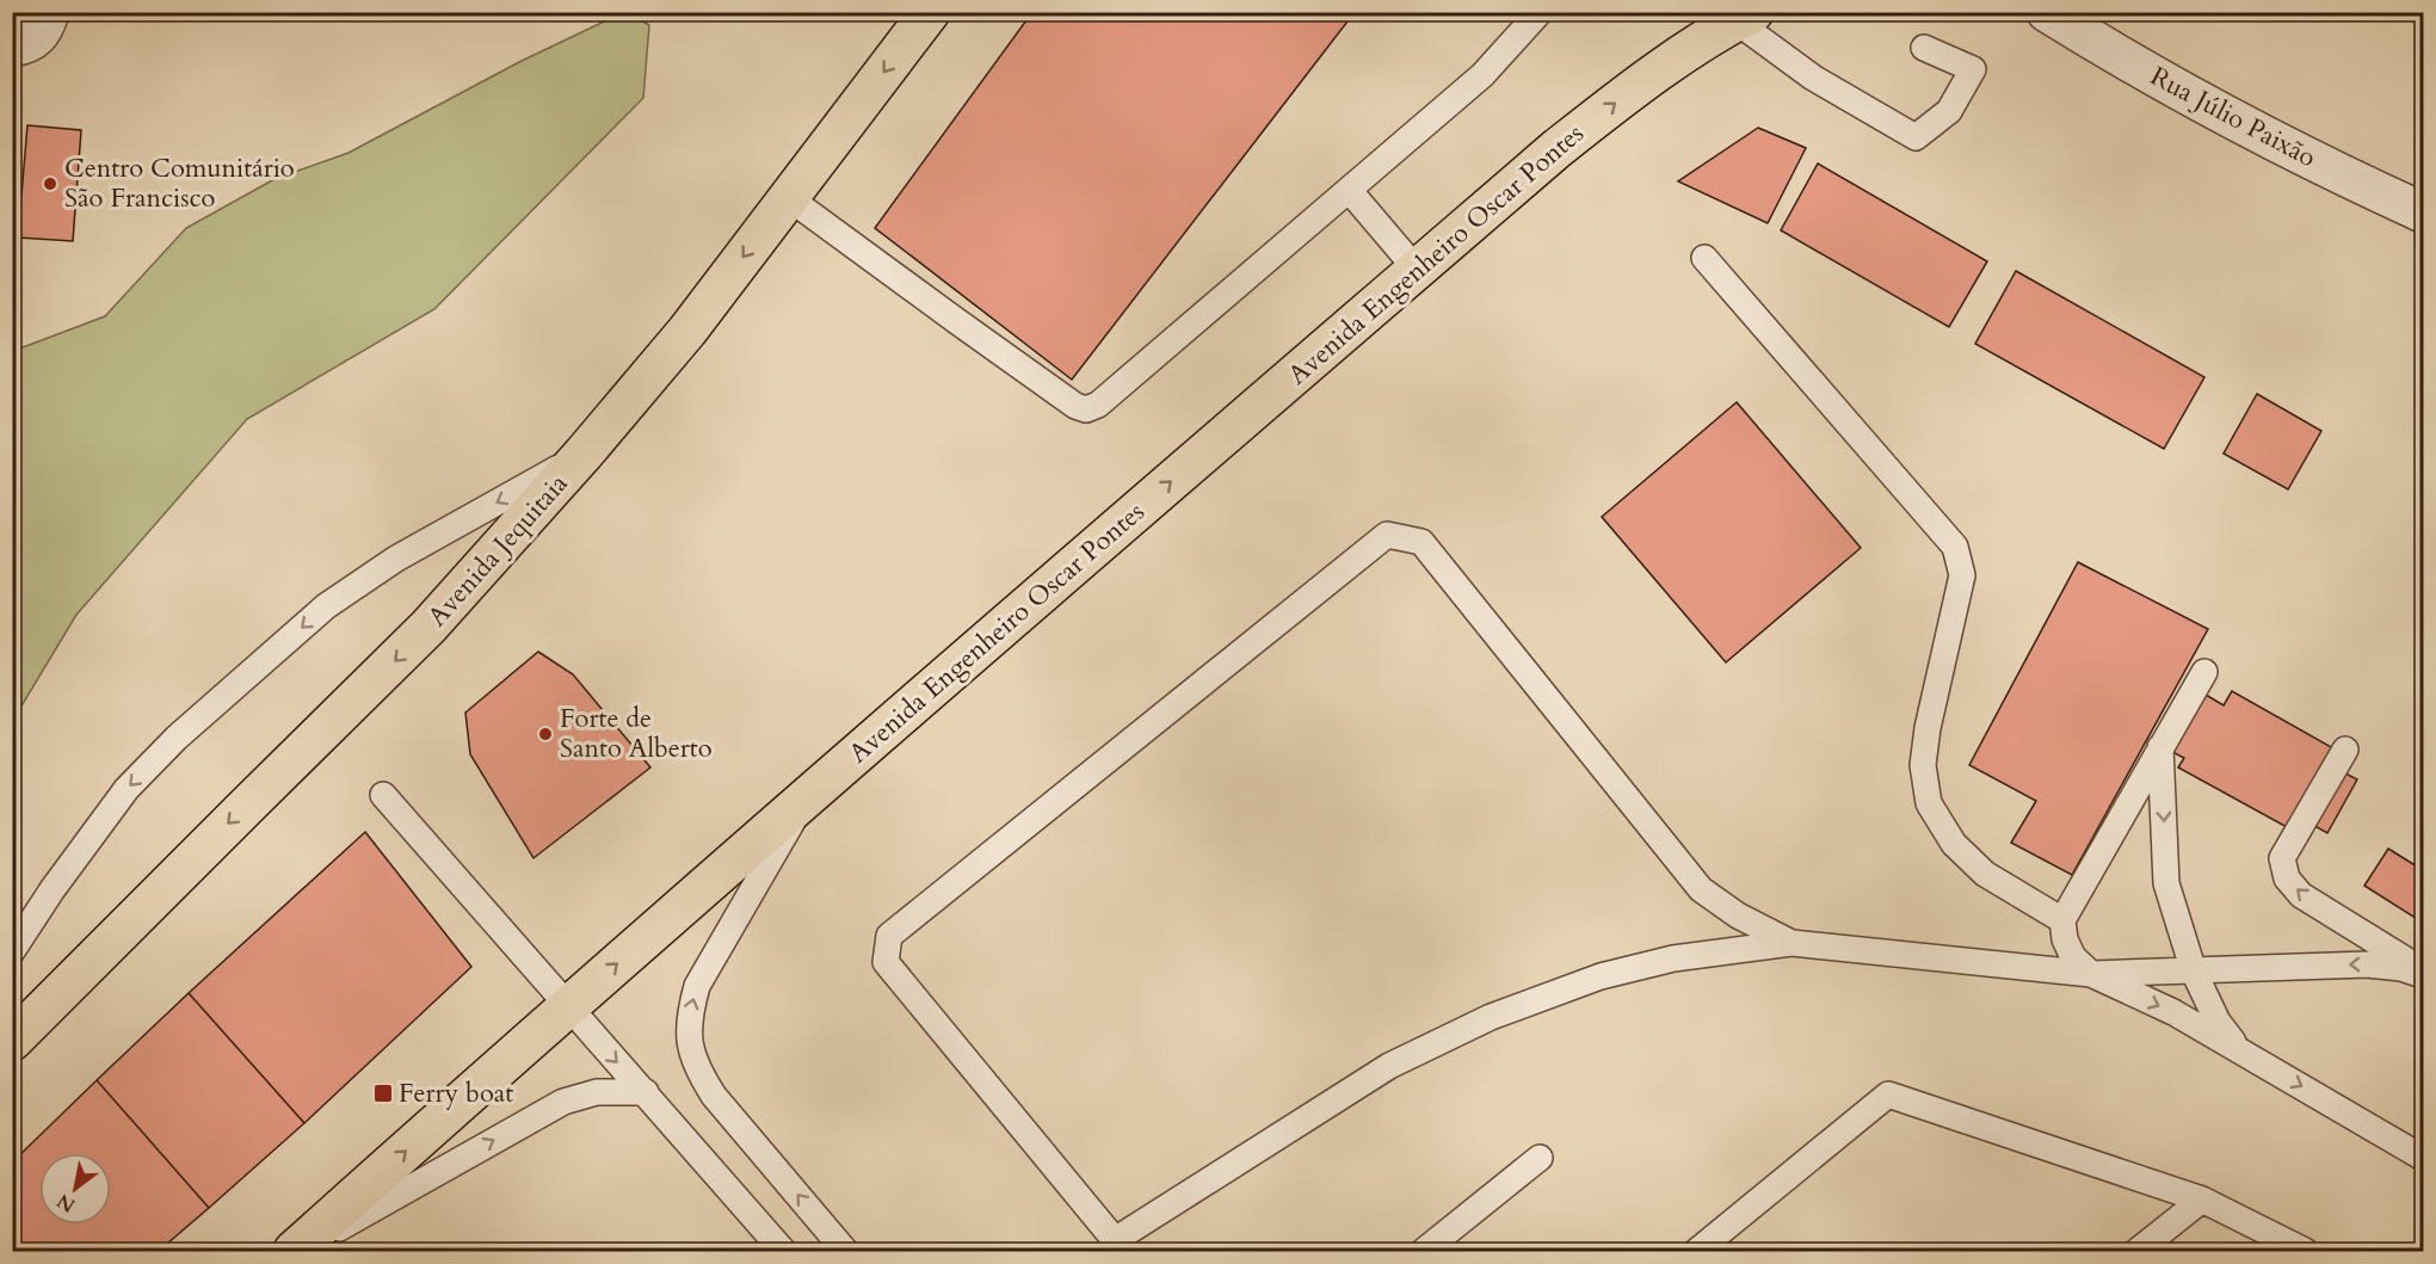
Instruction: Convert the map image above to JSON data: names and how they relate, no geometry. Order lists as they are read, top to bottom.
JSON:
{
  "streets": {
    "main road": ["Avenida Engenheiro Oscar Pontes", "Avenida Jequitaia"],
    "street": ["Rua Júlio Paixão"]
  },
  "one_way": ["Avenida Engenheiro Oscar Pontes", "Avenida Jequitaia"],
  "places": {
    "other": ["Centro Comunitário São Francisco", "Forte de Santo Alberto"],
    "transit": ["Ferry boat"]
  },
  "north": "bottom left"
}
